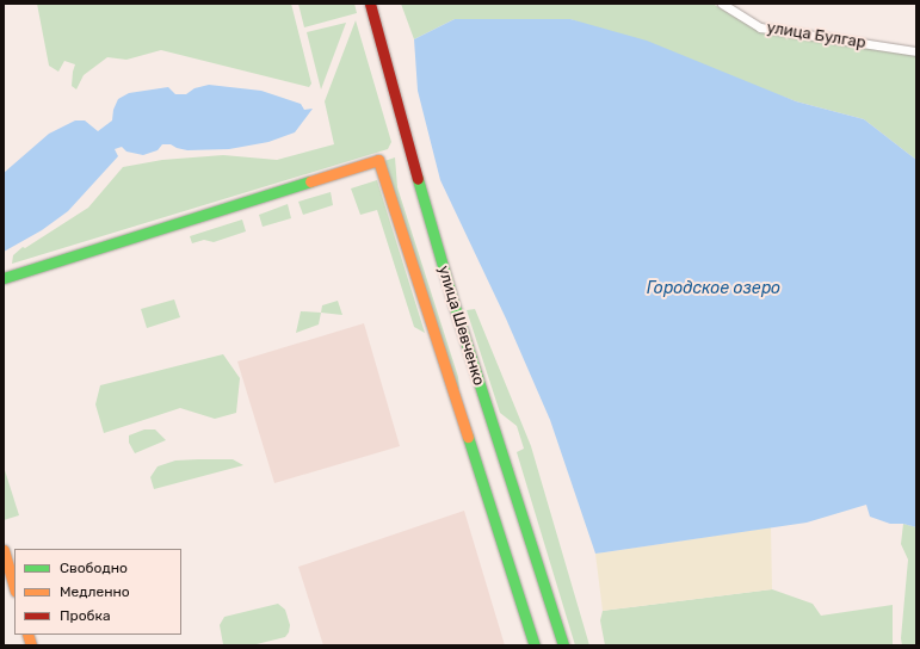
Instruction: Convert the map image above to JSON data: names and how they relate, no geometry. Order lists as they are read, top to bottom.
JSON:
{
  "streets": {
    "street": ["улица Булгар", "улица Шевченко"]
  },
  "water": ["Городское озеро"],
  "legend": ["Свободно", "Медленно", "Пробка"]
}
